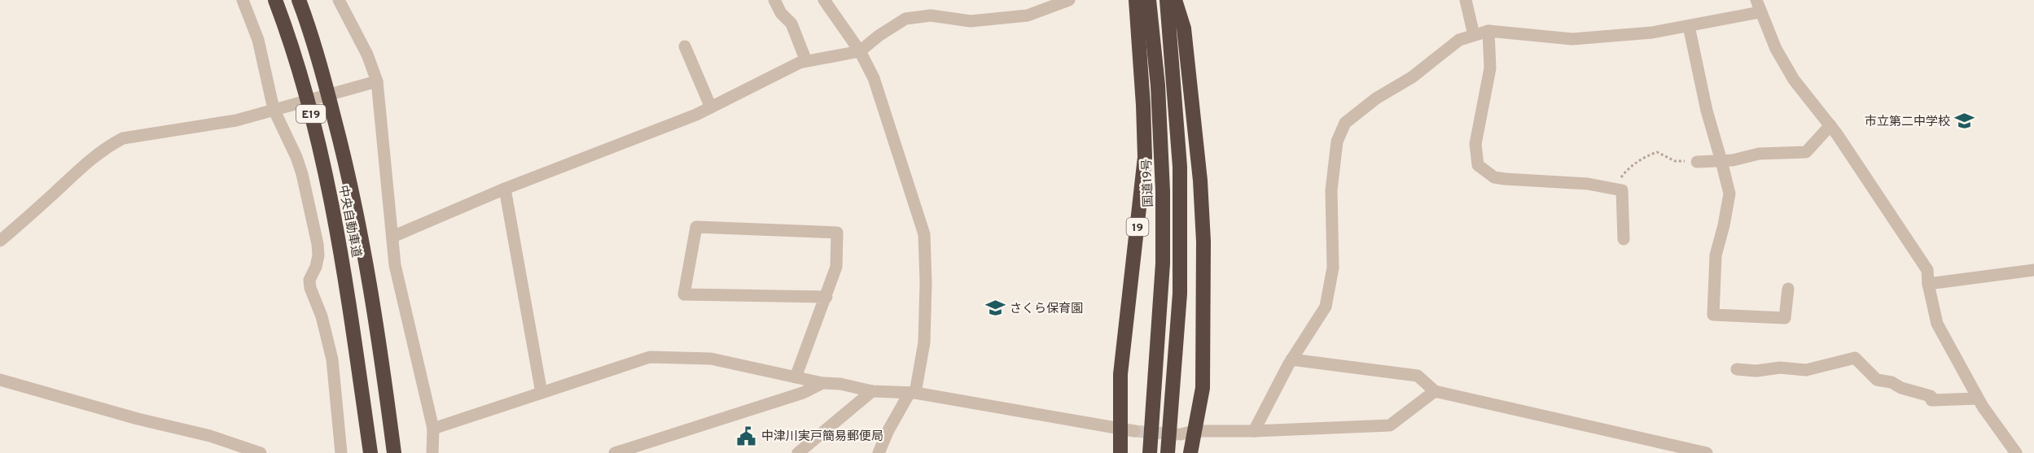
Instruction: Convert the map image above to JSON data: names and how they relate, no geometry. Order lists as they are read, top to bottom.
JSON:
{
  "streets": {
    "highway": [
      "E19",
      "国道19号",
      "中央自動車道",
      "19"
    ]
  },
  "places": {
    "school or university": ["市立第二中学校", "さくら保育園"],
    "public building": ["中津川実戸簡易郵便局"]
  }
}
